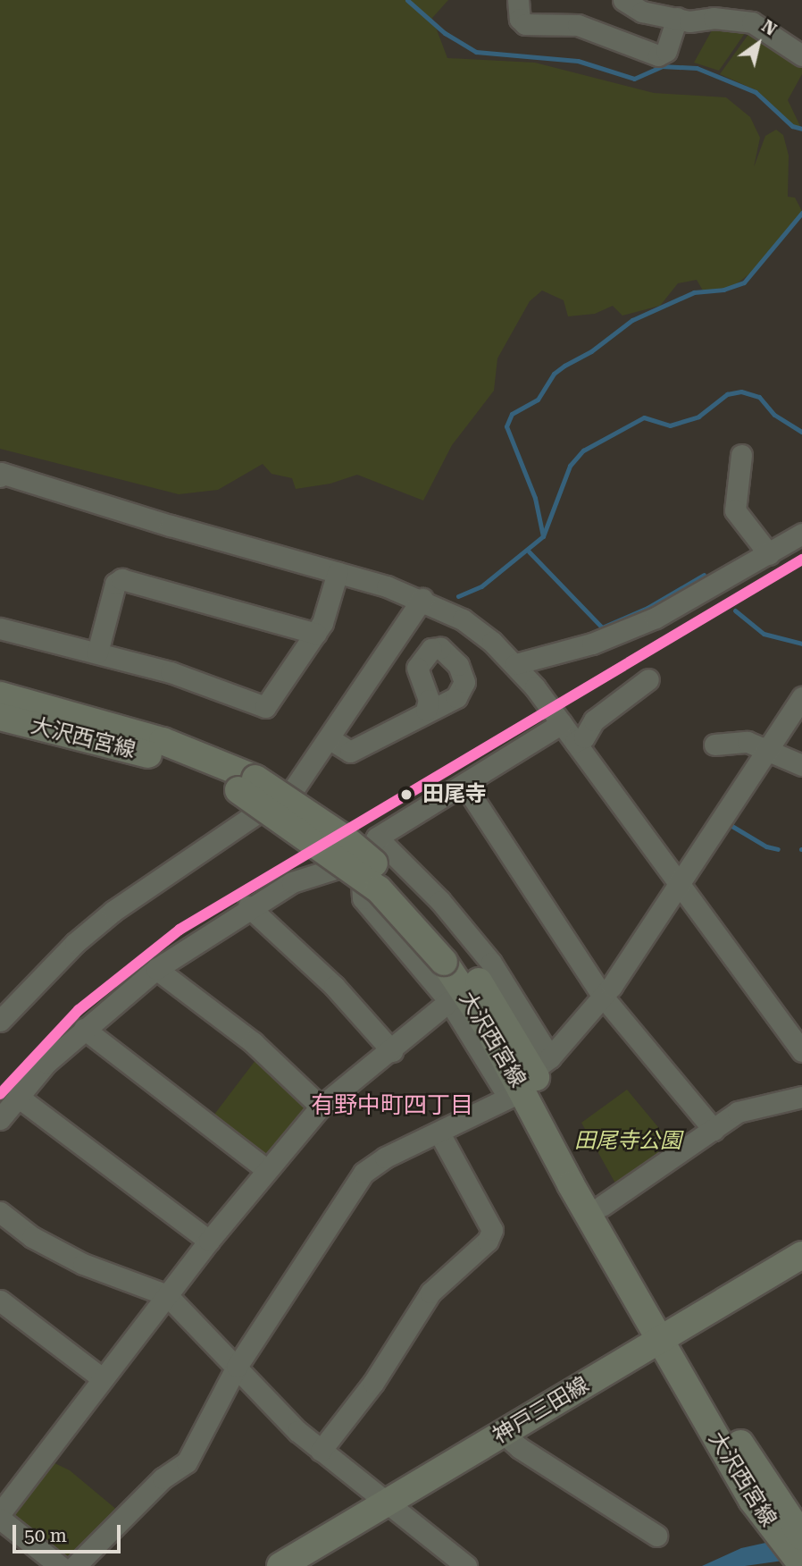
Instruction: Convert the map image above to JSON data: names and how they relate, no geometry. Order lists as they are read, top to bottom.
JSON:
{
  "streets": {
    "main road": ["大沢西宮線", "神戸三田線"]
  },
  "crossings": [
    ["大沢西宮線", "神戸三田線"]
  ],
  "districts": ["有野中町四丁目"],
  "parks": ["田尾寺公園"],
  "places": ["田尾寺"],
  "scale_bar": "50 m",
  "north": "top right"
}
